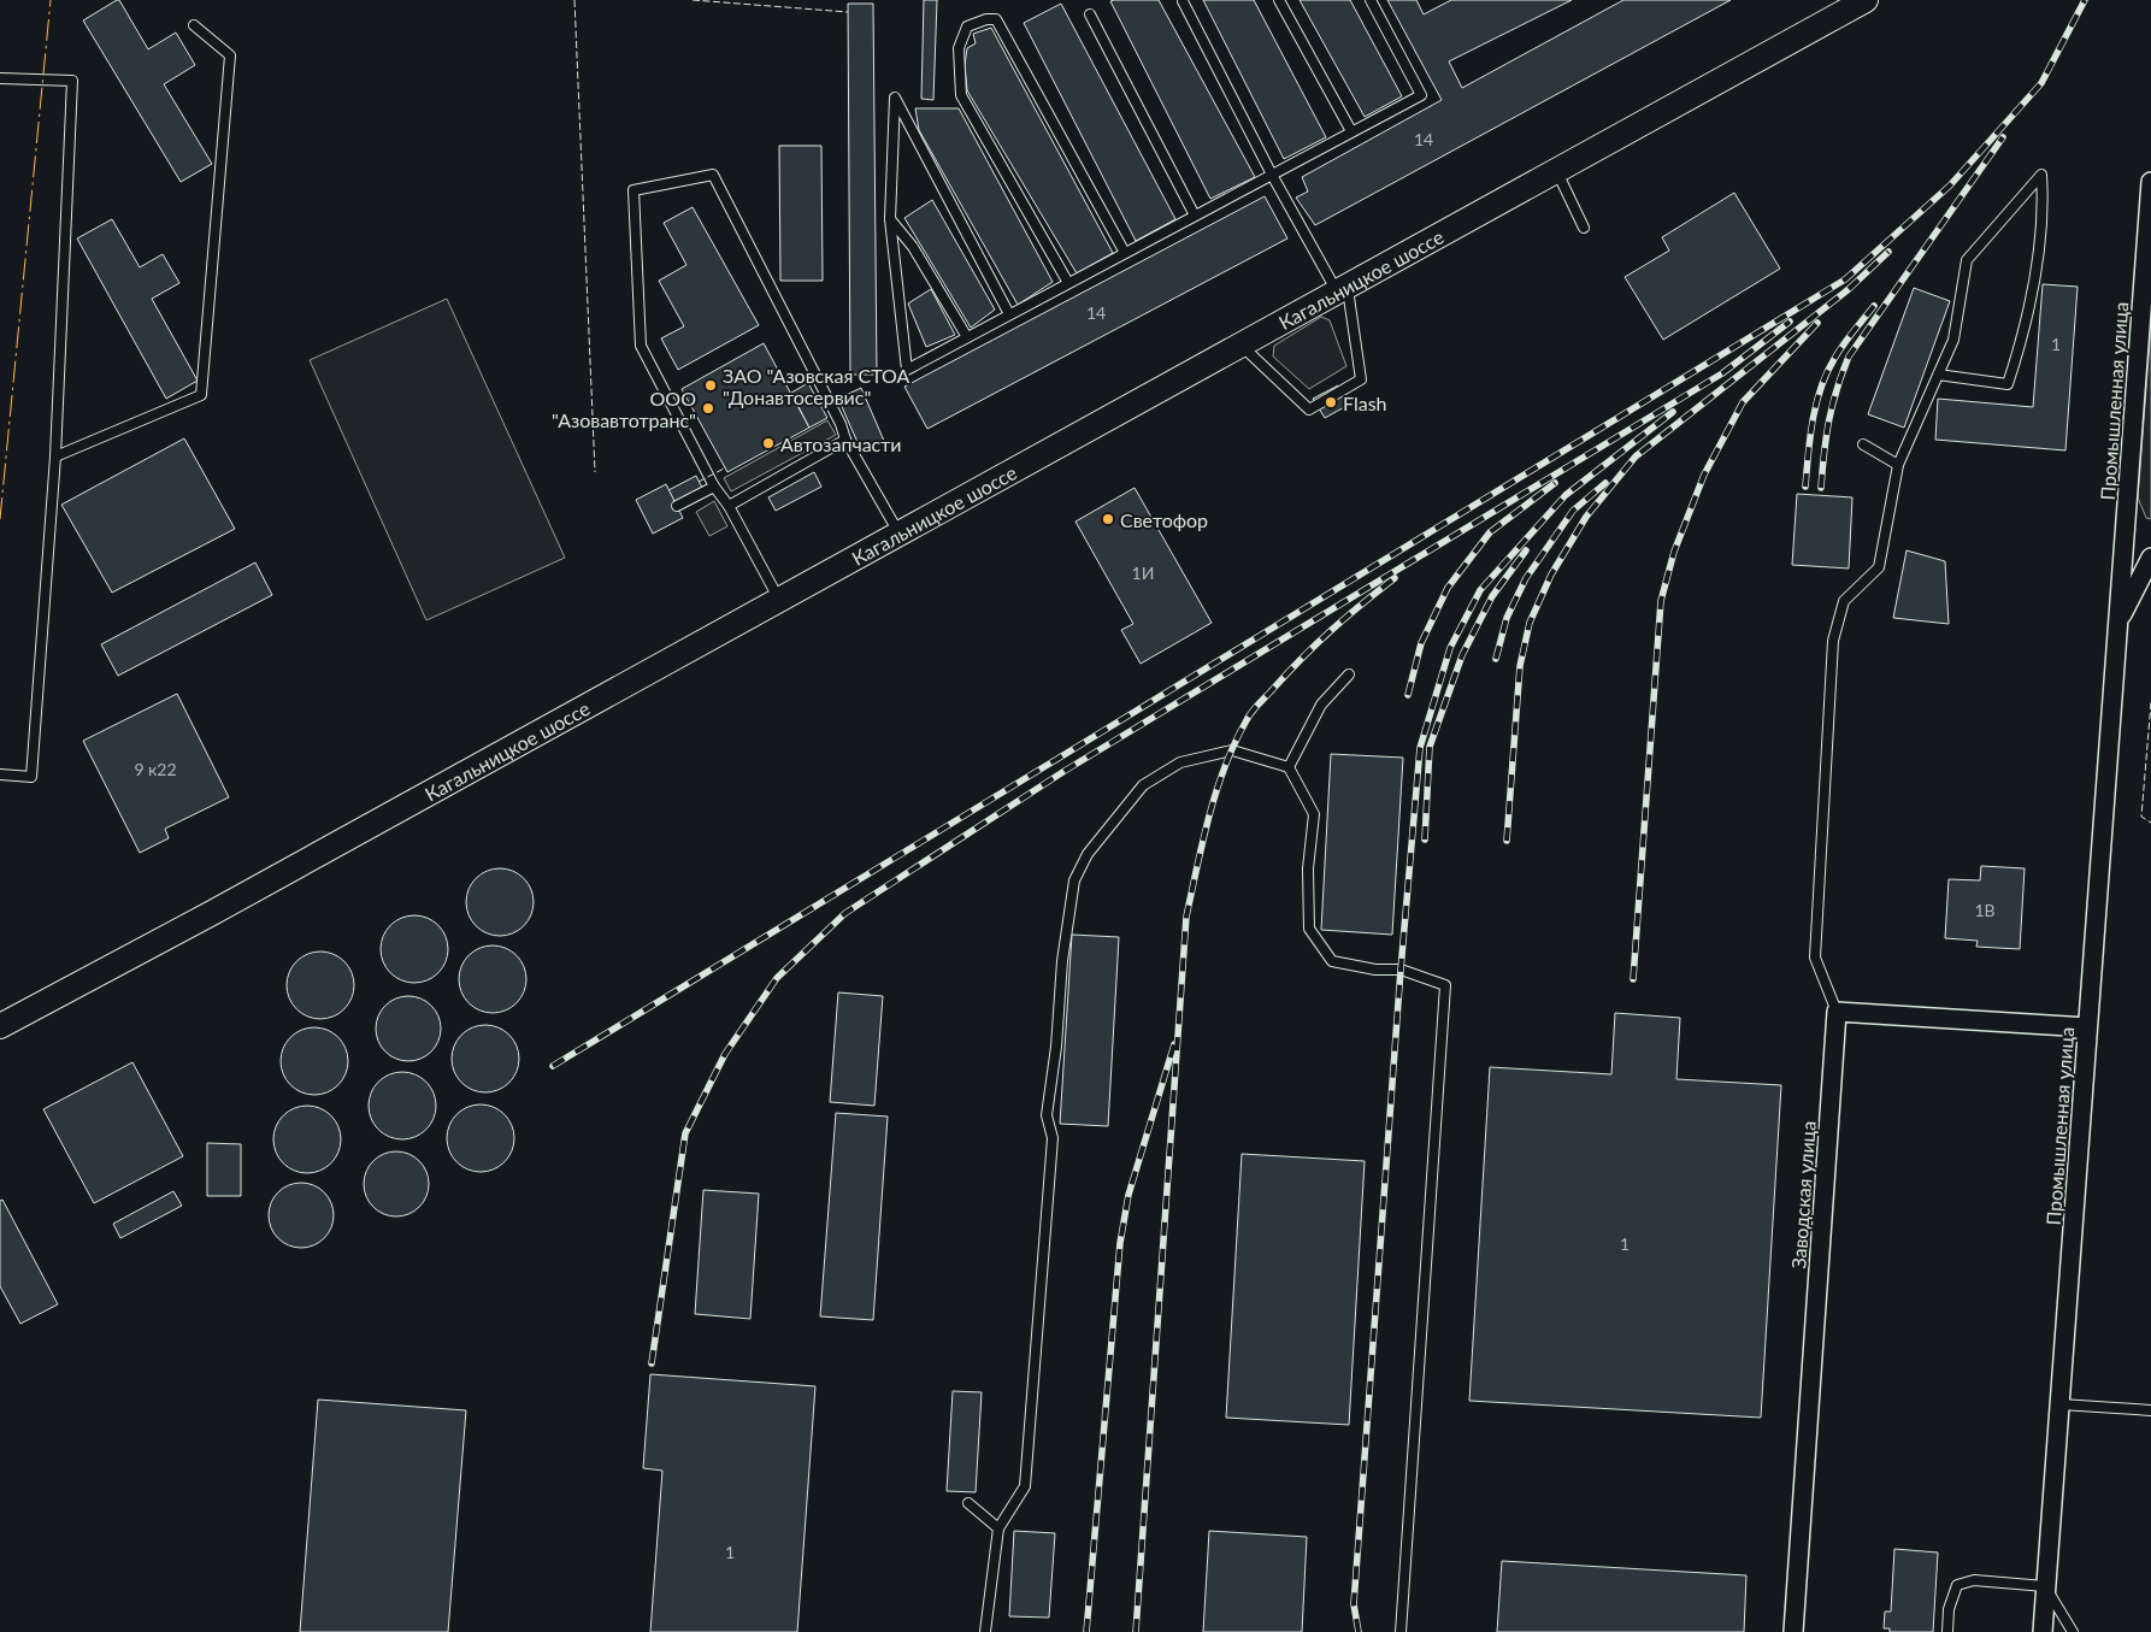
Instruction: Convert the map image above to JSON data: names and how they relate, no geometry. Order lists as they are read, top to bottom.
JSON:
{
  "streets": {
    "main road": ["Кагальницкое шоссе"],
    "street": ["Промышленная улица", "Заводская улица"]
  },
  "places": [
    "ЗАО \"Азовская СТОА \"Донавтосервис\"",
    "Flash",
    "ООО \"Азовавтотранс\"",
    "Автозапчасти",
    "Светофор"
  ],
  "house_numbers": [
    "14",
    "14",
    "1",
    "1И",
    "9 к22",
    "1В",
    "1",
    "1"
  ]
}
